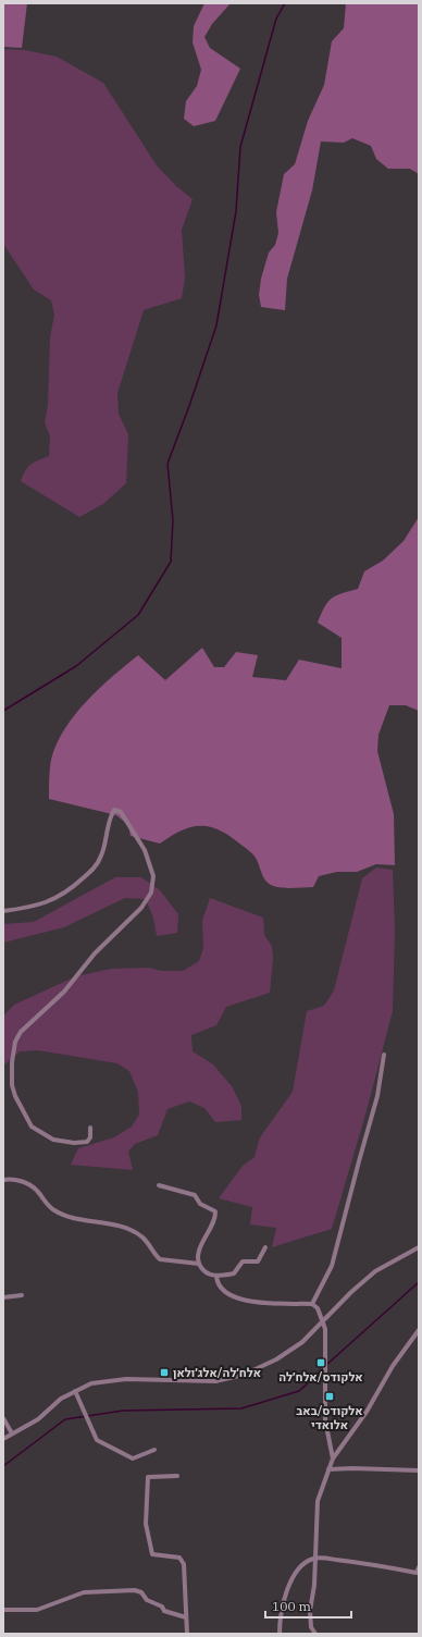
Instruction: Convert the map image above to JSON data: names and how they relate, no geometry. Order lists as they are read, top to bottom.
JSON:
{
  "places": {
    "transit": ["אלקודס/אלח׳לה", "אלח׳לה/אלג׳ולאן", "אלקודס/באב אלואדי"]
  },
  "scale_bar": "100 m"
}
